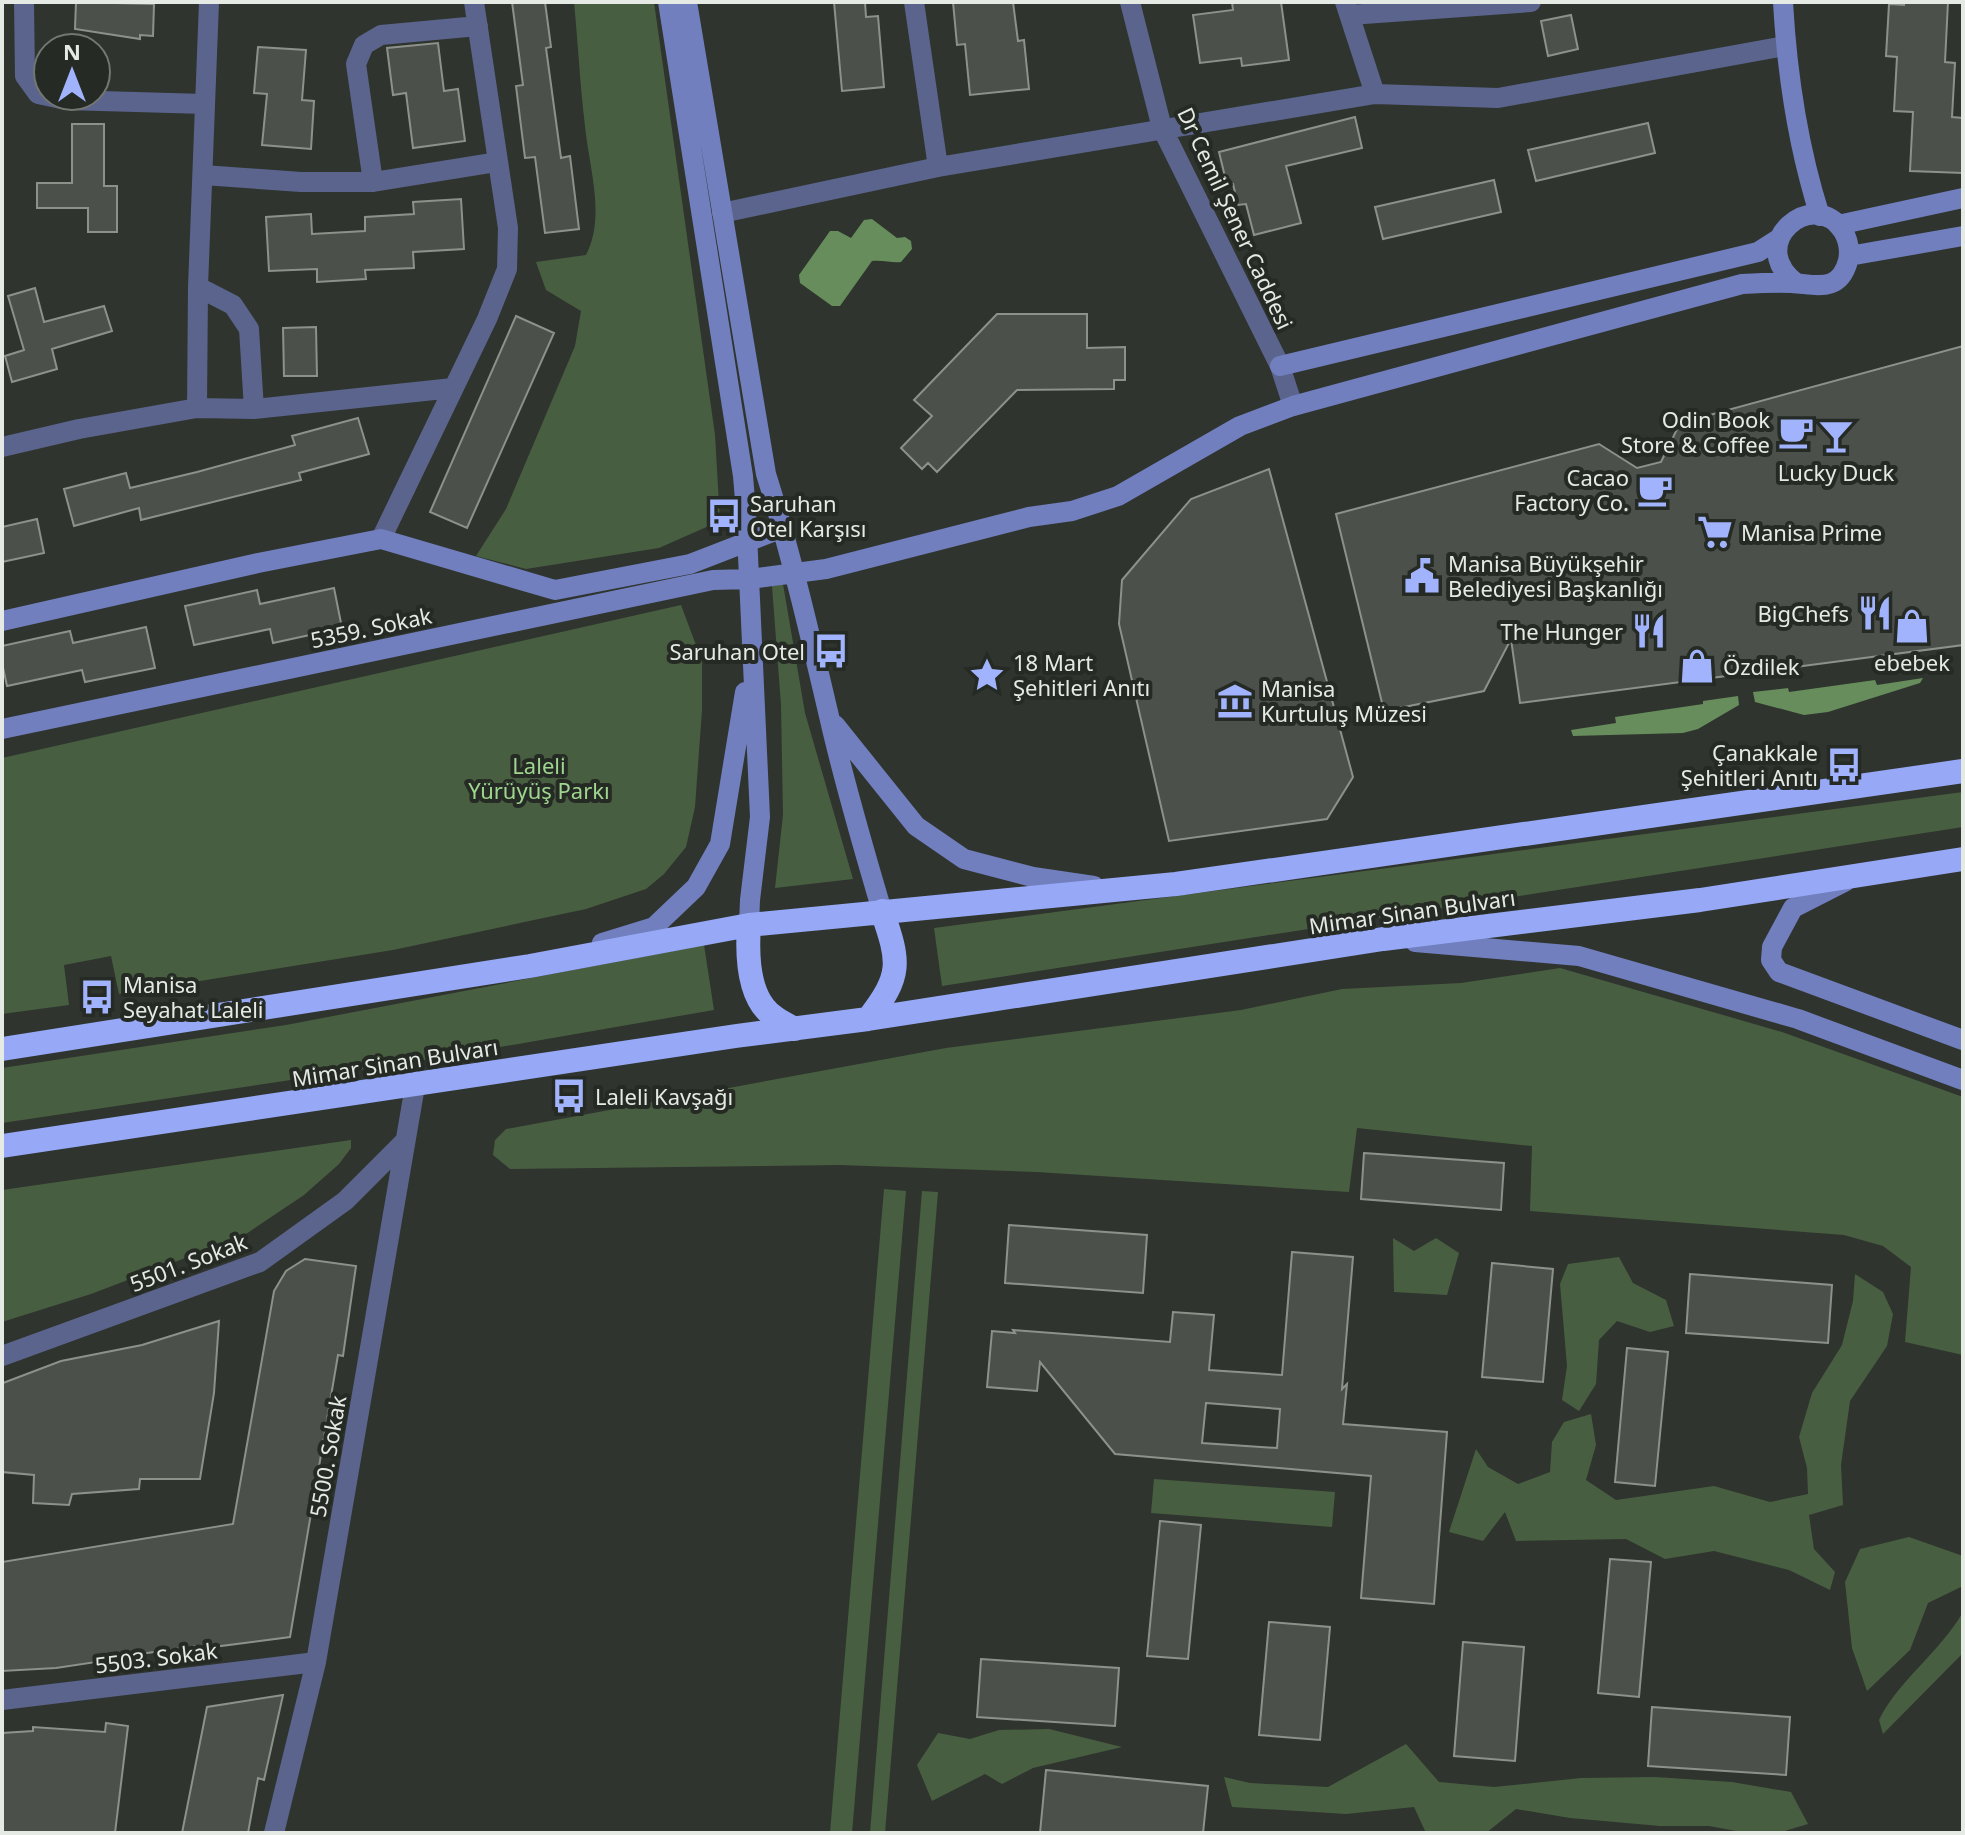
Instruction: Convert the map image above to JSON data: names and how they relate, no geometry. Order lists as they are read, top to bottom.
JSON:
{
  "streets": {
    "highway": ["Mimar Sinan Bulvarı"],
    "street": [
      "Dr Cemil Şener Caddesi",
      "5359. Sokak",
      "5501. Sokak",
      "5500. Sokak",
      "5503. Sokak"
    ]
  },
  "crossings": [
    ["Dr Cemil Şener Caddesi", "5359. Sokak"],
    ["Mimar Sinan Bulvarı", "5500. Sokak"],
    ["5501. Sokak", "5500. Sokak"],
    ["5500. Sokak", "5503. Sokak"]
  ],
  "parks": ["Laleli Yürüyüş Parkı"],
  "places": {
    "cafe": ["Odin Book Store & Coffee", "Cacao Factory Co."],
    "bar": ["Lucky Duck"],
    "bus stop": [
      "Saruhan Otel Karşısı",
      "Saruhan Otel",
      "Çanakkale Şehitleri Anıtı",
      "Manisa Seyahat Laleli",
      "Laleli Kavşağı"
    ],
    "supermarket": ["Manisa Prime"],
    "public building": ["Manisa Büyükşehir Belediyesi Başkanlığı"],
    "restaurant": ["BigChefs", "The Hunger"],
    "shop": ["ebebek", "Özdilek"],
    "place": ["18 Mart Şehitleri Anıtı"],
    "museum": ["Manisa Kurtuluş Müzesi"]
  },
  "north": "top"
}
